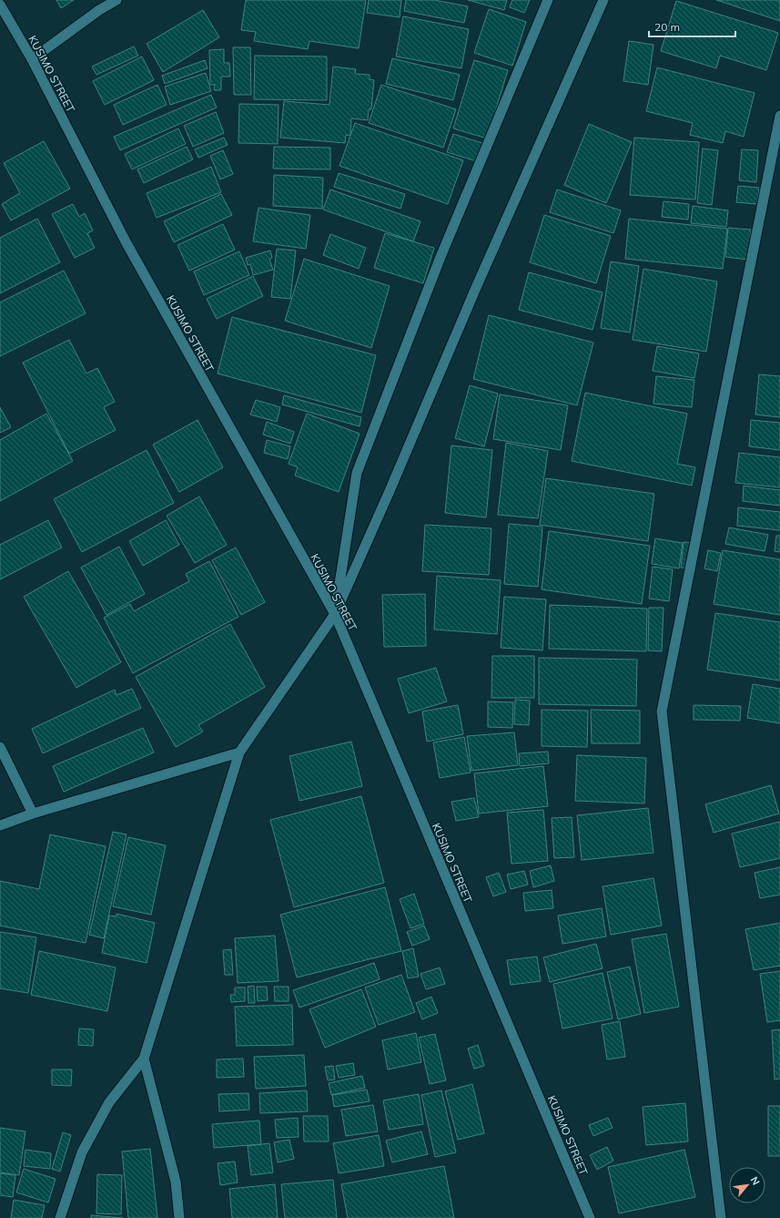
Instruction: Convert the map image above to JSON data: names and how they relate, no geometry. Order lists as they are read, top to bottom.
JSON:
{
  "streets": {
    "street": ["KUSIMO STREET"]
  },
  "scale_bar": "20 m",
  "north": "top right"
}
